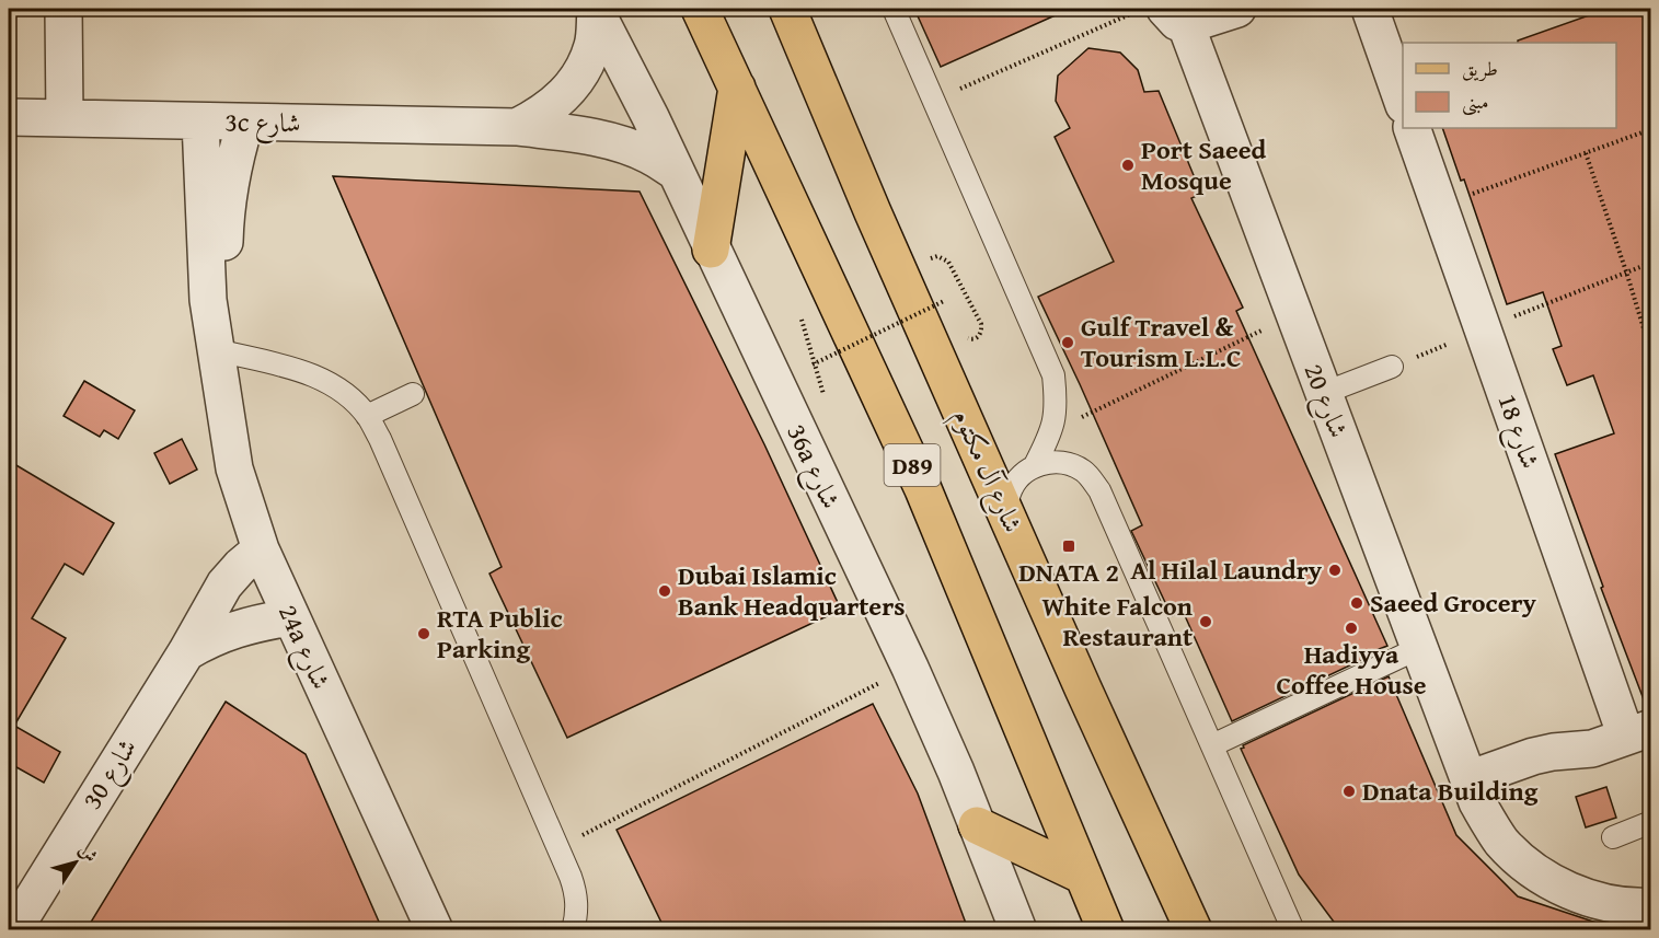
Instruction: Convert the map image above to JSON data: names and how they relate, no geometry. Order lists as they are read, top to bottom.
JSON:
{
  "streets": {
    "main road": ["D89", "شارع آل مكتوم"],
    "street": [
      "3c شارع",
      "شارع 20",
      "شارع 18",
      "36a شارع",
      "24a شارع",
      "شارع 30"
    ]
  },
  "crossings": [
    ["3c شارع", "36a شارع"],
    ["3c شارع", "24a شارع"],
    ["24a شارع", "شارع 30"]
  ],
  "places": {
    "other": [
      "Port Saeed Mosque",
      "Gulf Travel & Tourism L.L.C",
      "Al Hilal Laundry",
      "Dubai Islamic Bank Headquarters",
      "Saeed Grocery",
      "White Falcon Restaurant",
      "Hadiyya Coffee House",
      "RTA Public Parking",
      "Dnata Building"
    ],
    "transit": ["DNATA 2"]
  },
  "legend": ["طريق", "مبنى"],
  "north": "top right"
}
